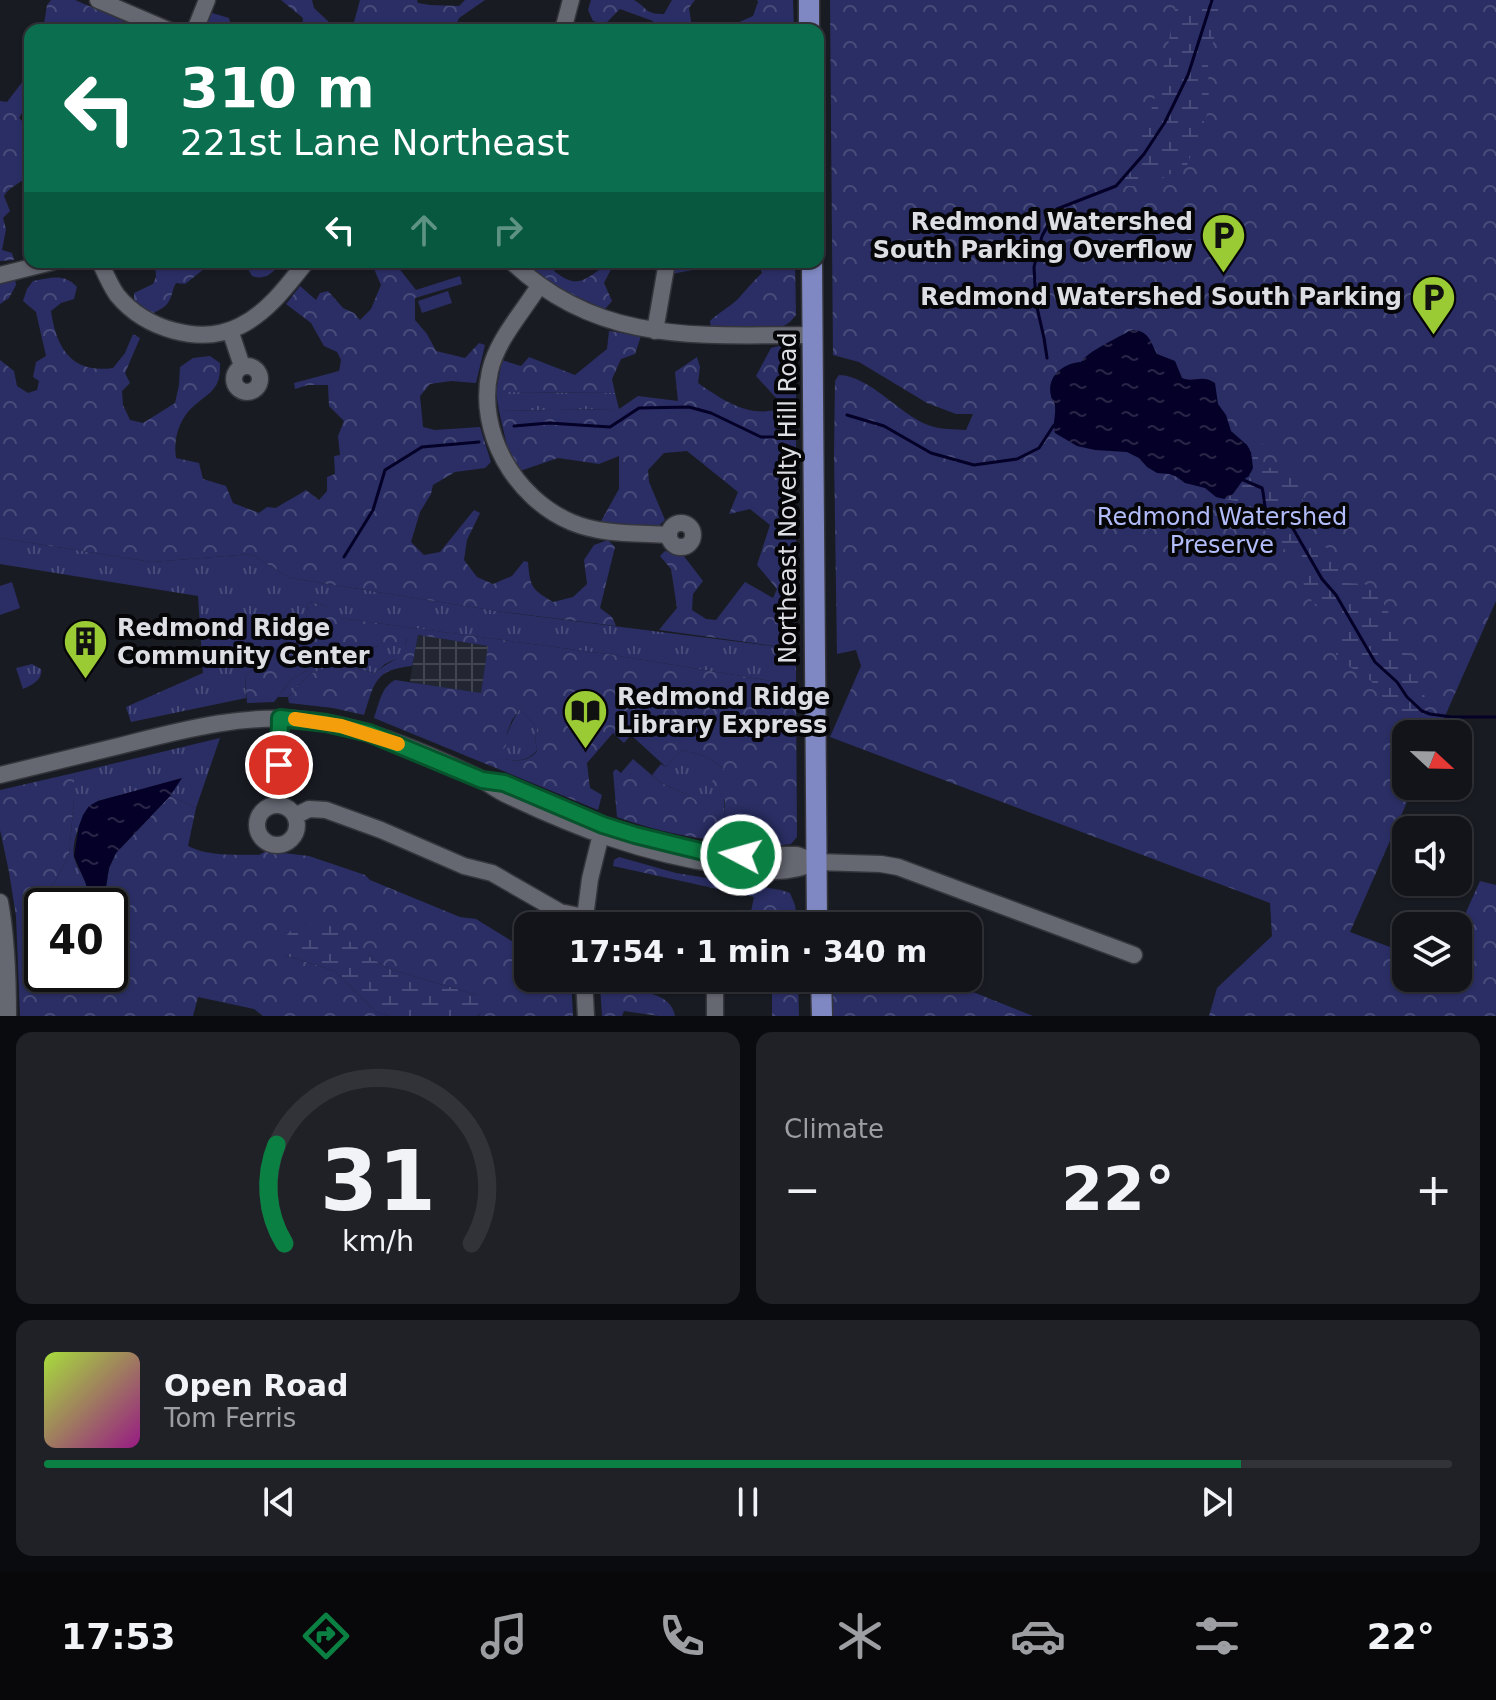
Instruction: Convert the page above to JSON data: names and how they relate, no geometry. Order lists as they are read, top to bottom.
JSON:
{
  "streets": {
    "main road": ["Northeast Novelty Hill Road"]
  },
  "parks": ["Redmond Watershed Preserve"],
  "places": {
    "parking": ["Redmond Watershed South Parking Overflow", "Redmond Watershed South Parking"],
    "building": ["Redmond Ridge Community Center"],
    "library": ["Redmond Ridge Library Express"]
  },
  "north": "right",
  "page": {
    "turn": ["310 m", "221st Lane Northeast"],
    "limit": "40",
    "trip": "17:54 · 1 min · 340 m",
    "tile": "Climate",
    "heat": ["−", "22°", "+"],
    "song": ["Open Road", "Tom Ferris"],
    "tabs": ["17:53", "22°"],
    "gauge": ["31", "km/h"]
  }
}
